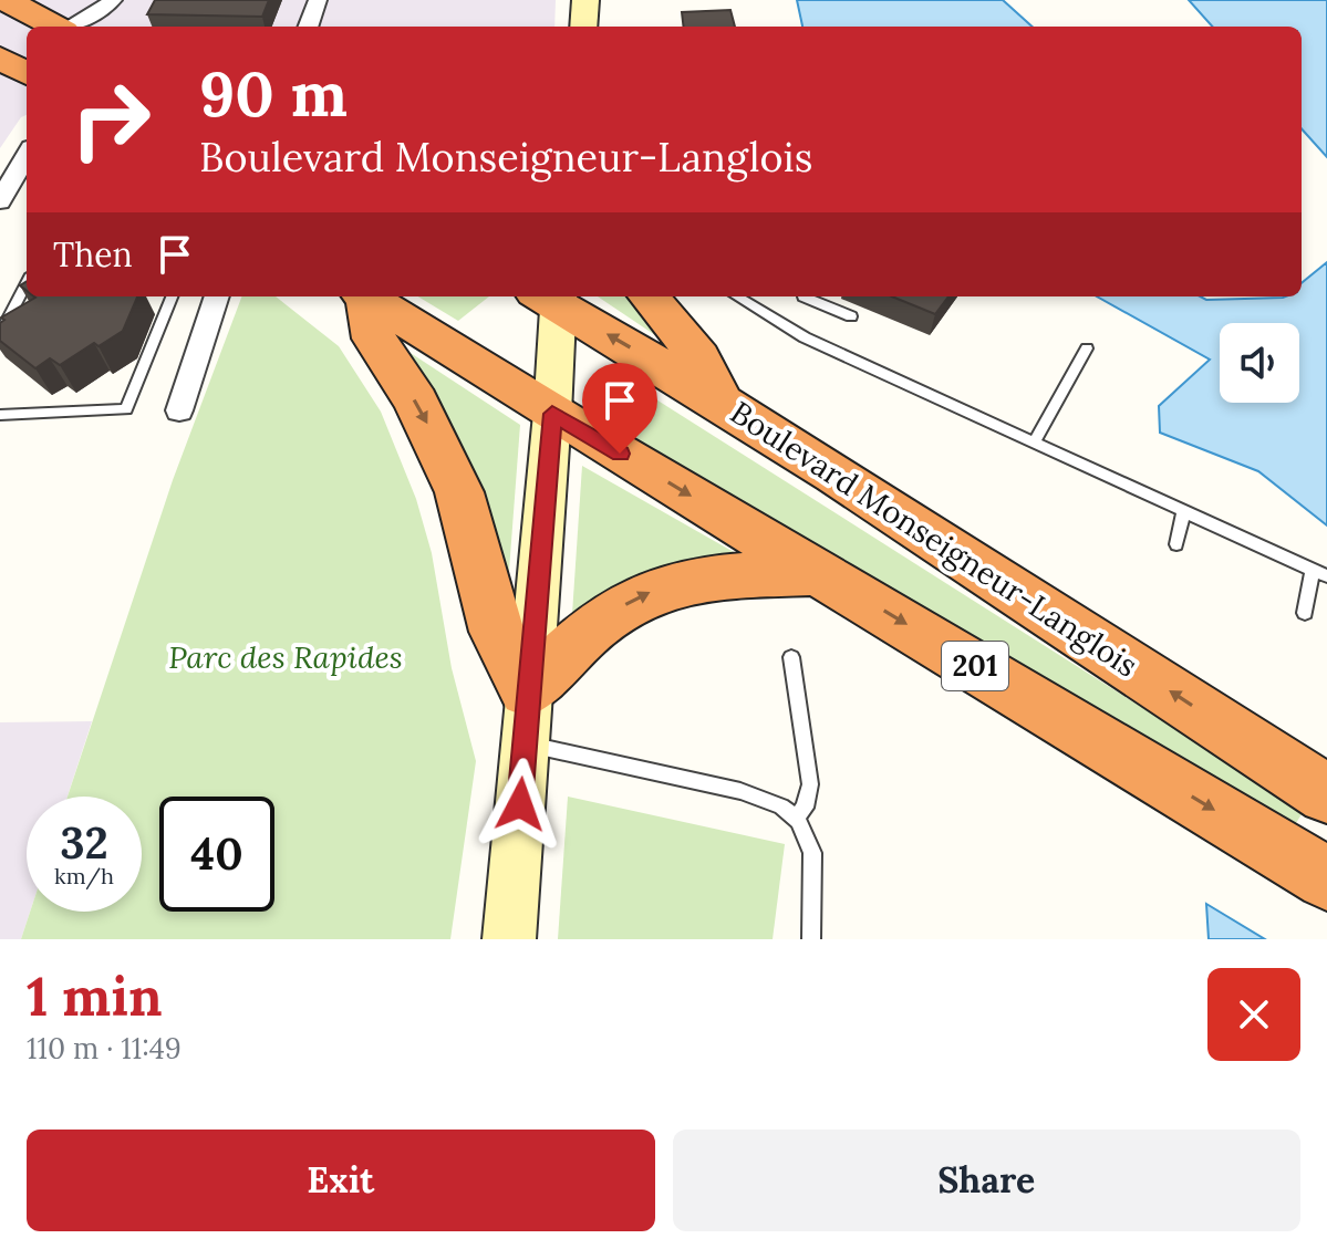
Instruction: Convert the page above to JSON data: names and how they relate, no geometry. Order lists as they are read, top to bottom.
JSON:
{
  "streets": {
    "highway": ["Boulevard Monseigneur-Langlois", "201"]
  },
  "parks": ["Parc des Rapides"],
  "page": {
    "turn": ["90 m", "Boulevard Monseigneur-Langlois"],
    "then": "Then",
    "speed": "32 km/h",
    "limit": "40",
    "heading": ["1 min", "110 m · 11:49"],
    "buttons": ["Exit", "Share"]
  }
}
